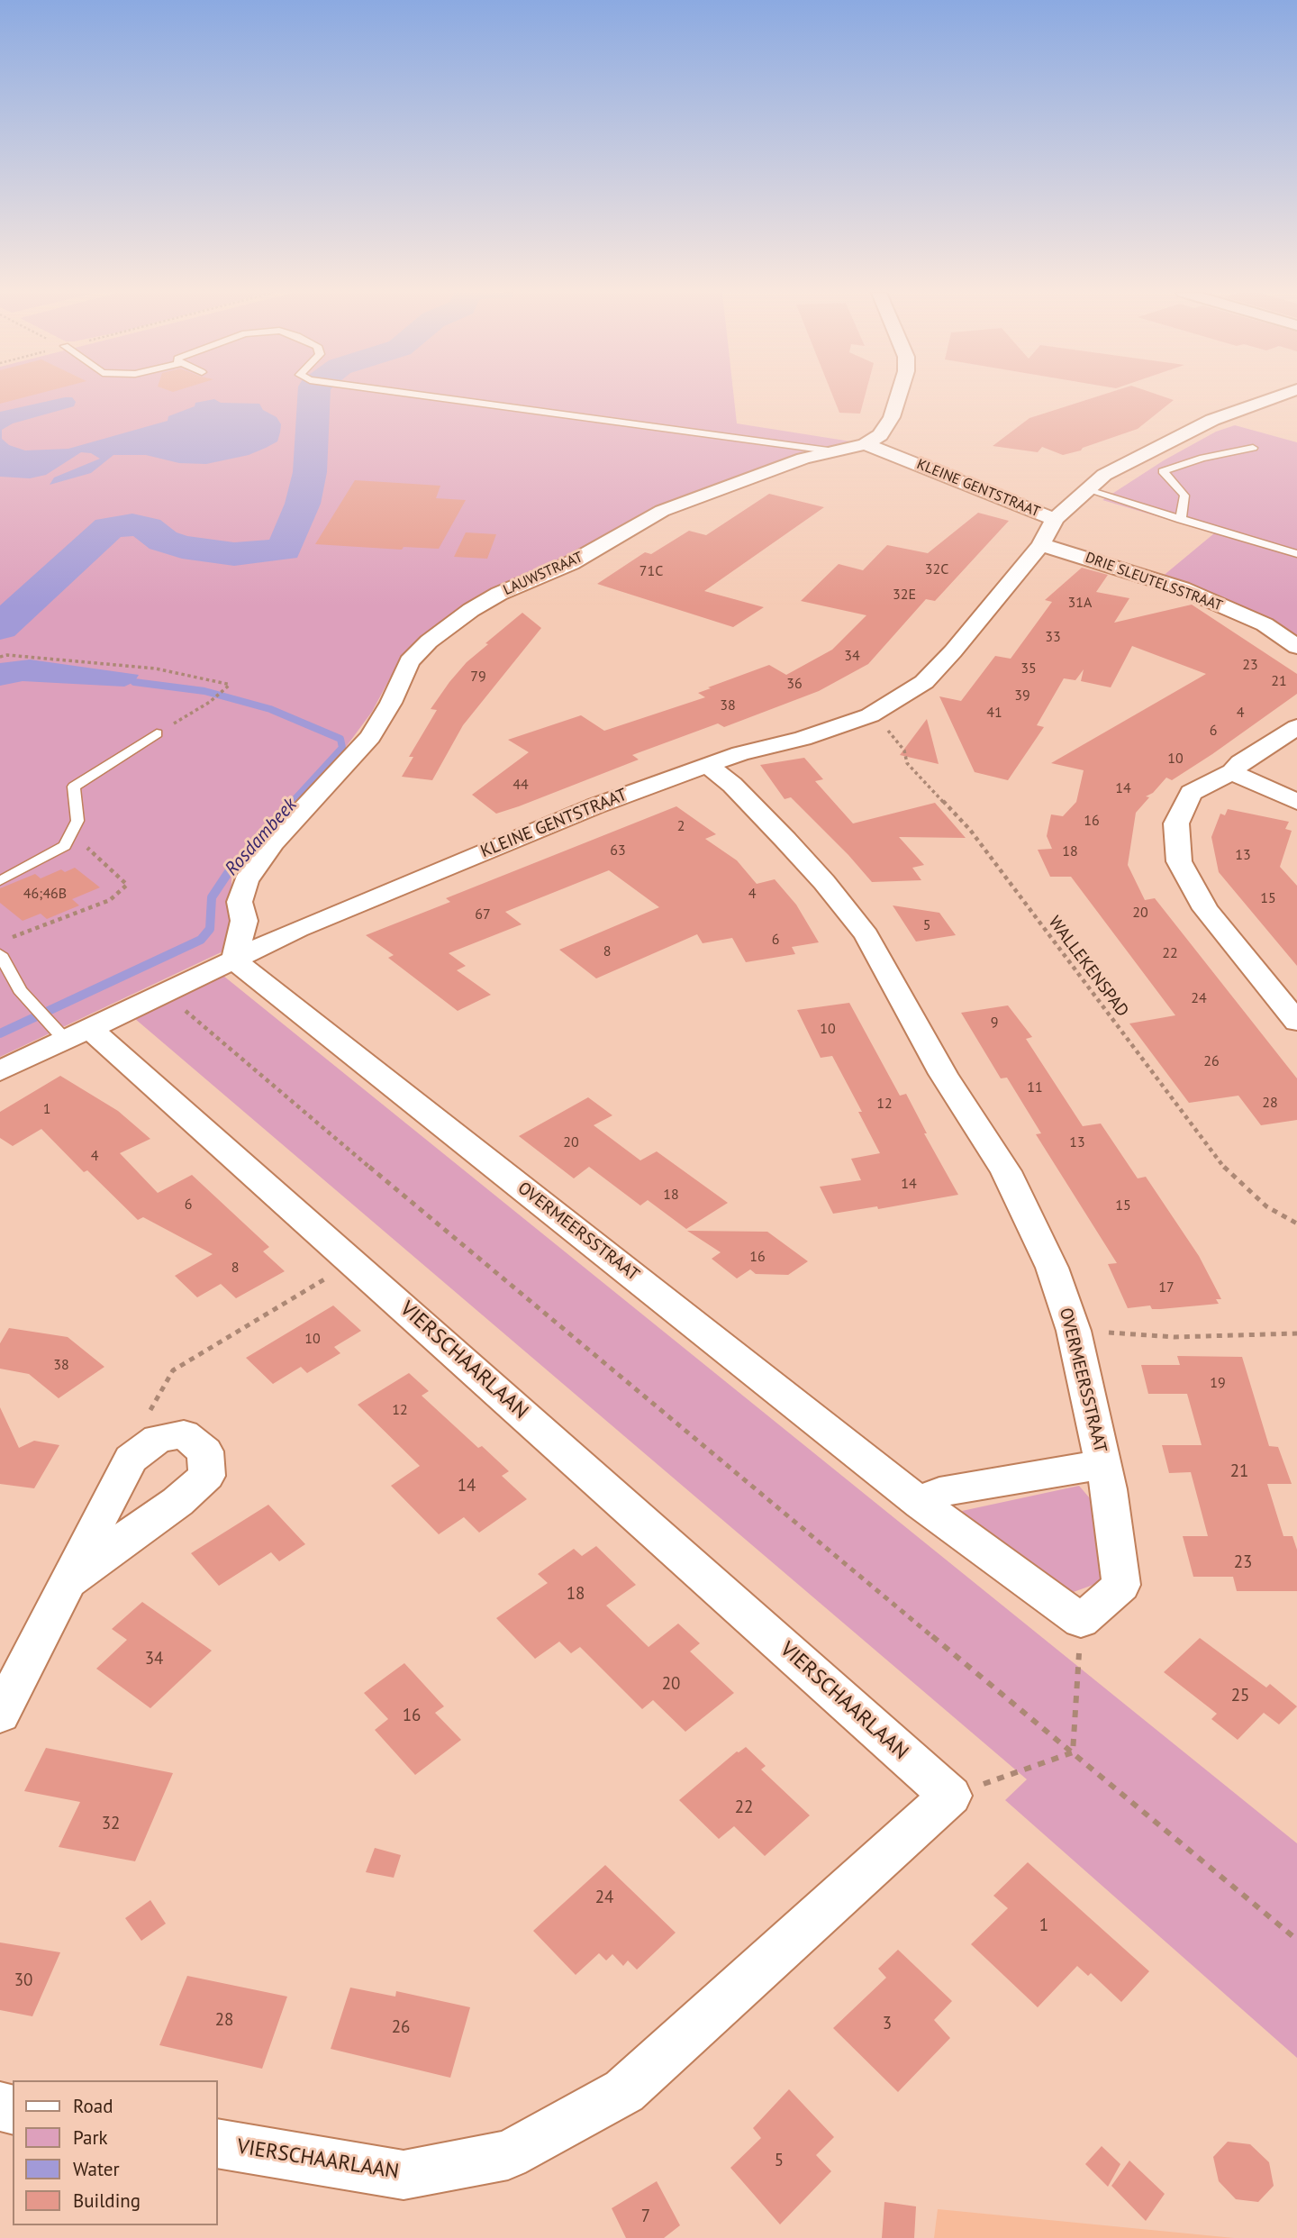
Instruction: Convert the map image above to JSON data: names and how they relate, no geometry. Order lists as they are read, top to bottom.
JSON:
{
  "streets": {
    "street": [
      "KLEINE GENTSTRAAT",
      "LAUWSTRAAT",
      "DRIE SLEUTELSSTRAAT",
      "OVERMEERSSTRAAT",
      "VIERSCHAARLAAN"
    ],
    "path": ["WALLEKENSPAD"]
  },
  "crossings": [
    ["KLEINE GENTSTRAAT", "LAUWSTRAAT"],
    ["KLEINE GENTSTRAAT", "DRIE SLEUTELSSTRAAT"],
    ["KLEINE GENTSTRAAT", "WALLEKENSPAD"],
    ["KLEINE GENTSTRAAT", "OVERMEERSSTRAAT"],
    ["KLEINE GENTSTRAAT", "VIERSCHAARLAAN"],
    ["LAUWSTRAAT", "OVERMEERSSTRAAT"]
  ],
  "water": ["Rosdambeek"],
  "house_numbers": [
    "32C",
    "71C",
    "32E",
    "31A",
    "33",
    "34",
    "23",
    "35",
    "79",
    "21",
    "36",
    "39",
    "38",
    "41",
    "4",
    "6",
    "10",
    "44",
    "14",
    "16",
    "2",
    "63",
    "18",
    "13",
    "46;46B",
    "4",
    "15",
    "20",
    "67",
    "5",
    "6",
    "8",
    "22",
    "24",
    "9",
    "10",
    "26",
    "11",
    "28",
    "12",
    "1",
    "20",
    "13",
    "4",
    "14",
    "18",
    "6",
    "15",
    "16",
    "8",
    "17",
    "10",
    "38",
    "19",
    "12",
    "21",
    "14",
    "23",
    "18",
    "34",
    "20",
    "25",
    "16",
    "22",
    "32",
    "24",
    "1",
    "30",
    "28",
    "3",
    "26",
    "5",
    "7"
  ],
  "legend": [
    "Road",
    "Park",
    "Water",
    "Building"
  ]
}
